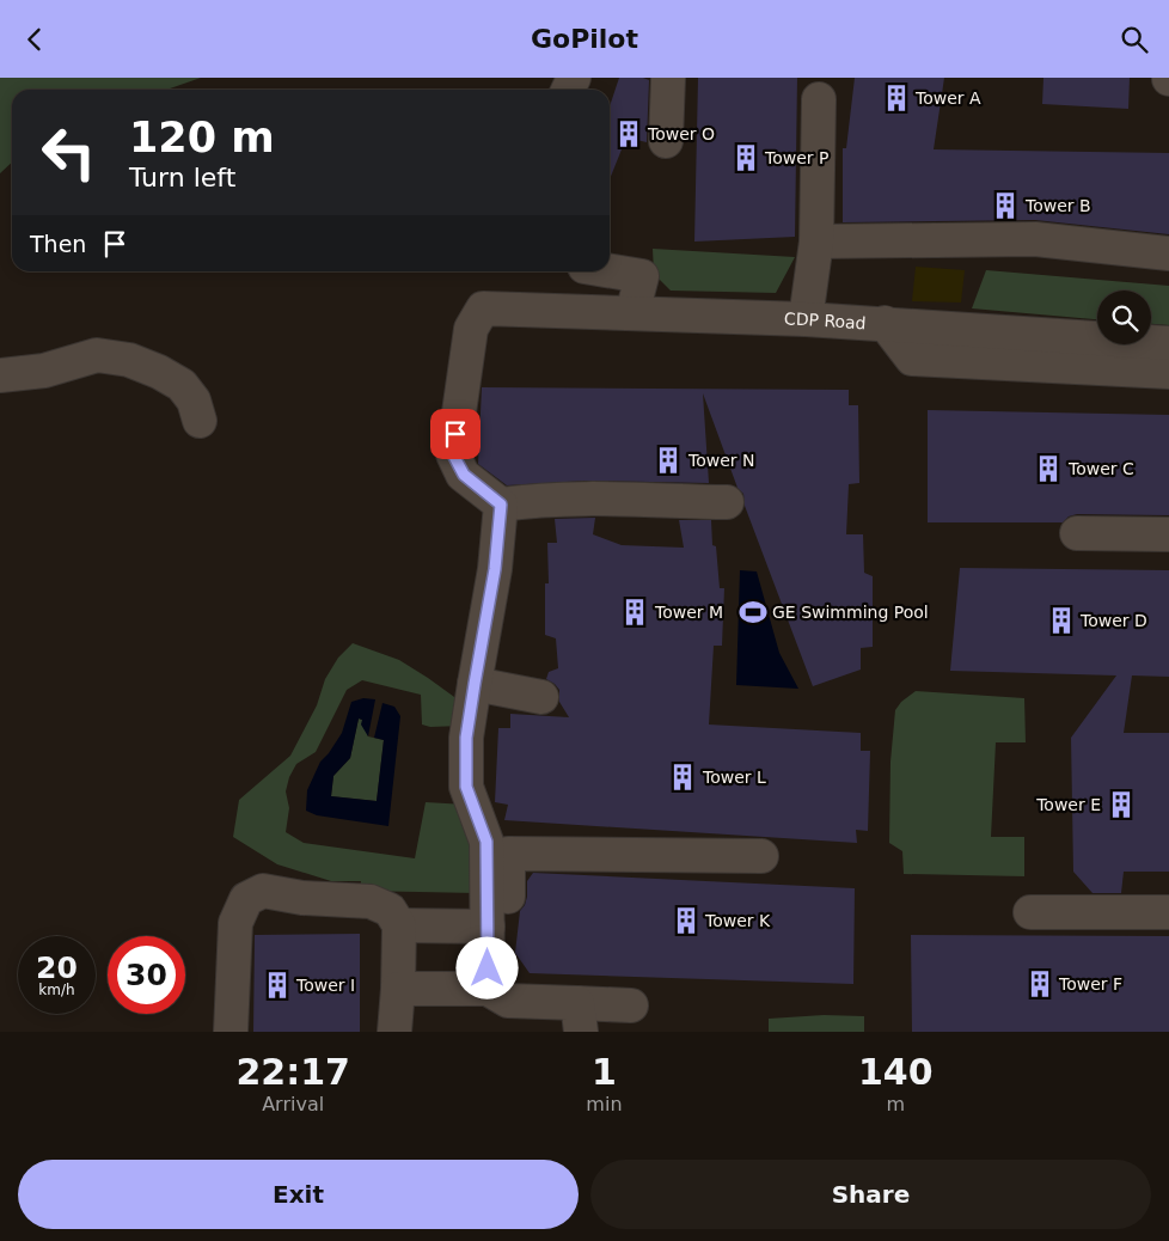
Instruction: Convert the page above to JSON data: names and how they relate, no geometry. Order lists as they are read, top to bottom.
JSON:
{
  "streets": {
    "street": ["CDP Road"]
  },
  "places": {
    "building": [
      "Tower A",
      "Tower O",
      "Tower P",
      "Tower B",
      "Tower N",
      "Tower C",
      "Tower M",
      "Tower D",
      "Tower L",
      "Tower E",
      "Tower K",
      "Tower F",
      "Tower I"
    ],
    "sports": ["GE Swimming Pool"]
  },
  "page": {
    "header": "GoPilot",
    "turn": ["120 m", "Turn left"],
    "then": "Then",
    "speed": "20 km/h",
    "limit": "30",
    "eta": [
      "22:17",
      "Arrival",
      "1",
      "min",
      "140",
      "m"
    ],
    "buttons": ["Exit", "Share"]
  }
}
